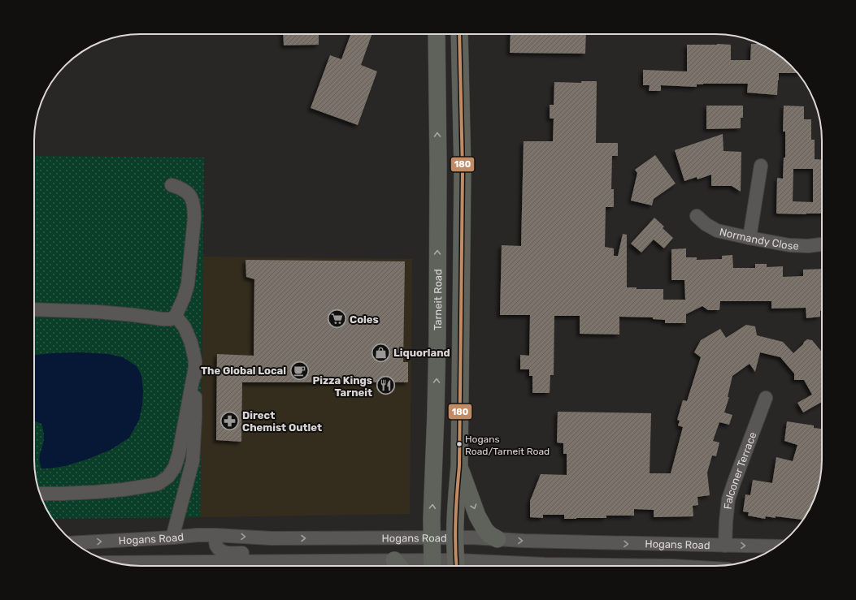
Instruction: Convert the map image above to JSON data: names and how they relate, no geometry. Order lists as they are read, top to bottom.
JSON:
{
  "streets": {
    "main road": ["Tarneit Road"],
    "street": ["Normandy Close", "Falconer Terrace", "Hogans Road"]
  },
  "crossings": [
    ["Tarneit Road", "Hogans Road"],
    ["Falconer Terrace", "Hogans Road"]
  ],
  "places": {
    "supermarket": ["Coles"],
    "shop": ["Liquorland"],
    "cafe": ["The Global Local"],
    "restaurant": ["Pizza Kings Tarneit"],
    "pharmacy": ["Direct Chemist Outlet"],
    "other": ["Hogans Road/Tarneit Road"]
  },
  "lines": ["transit line 180"]
}
